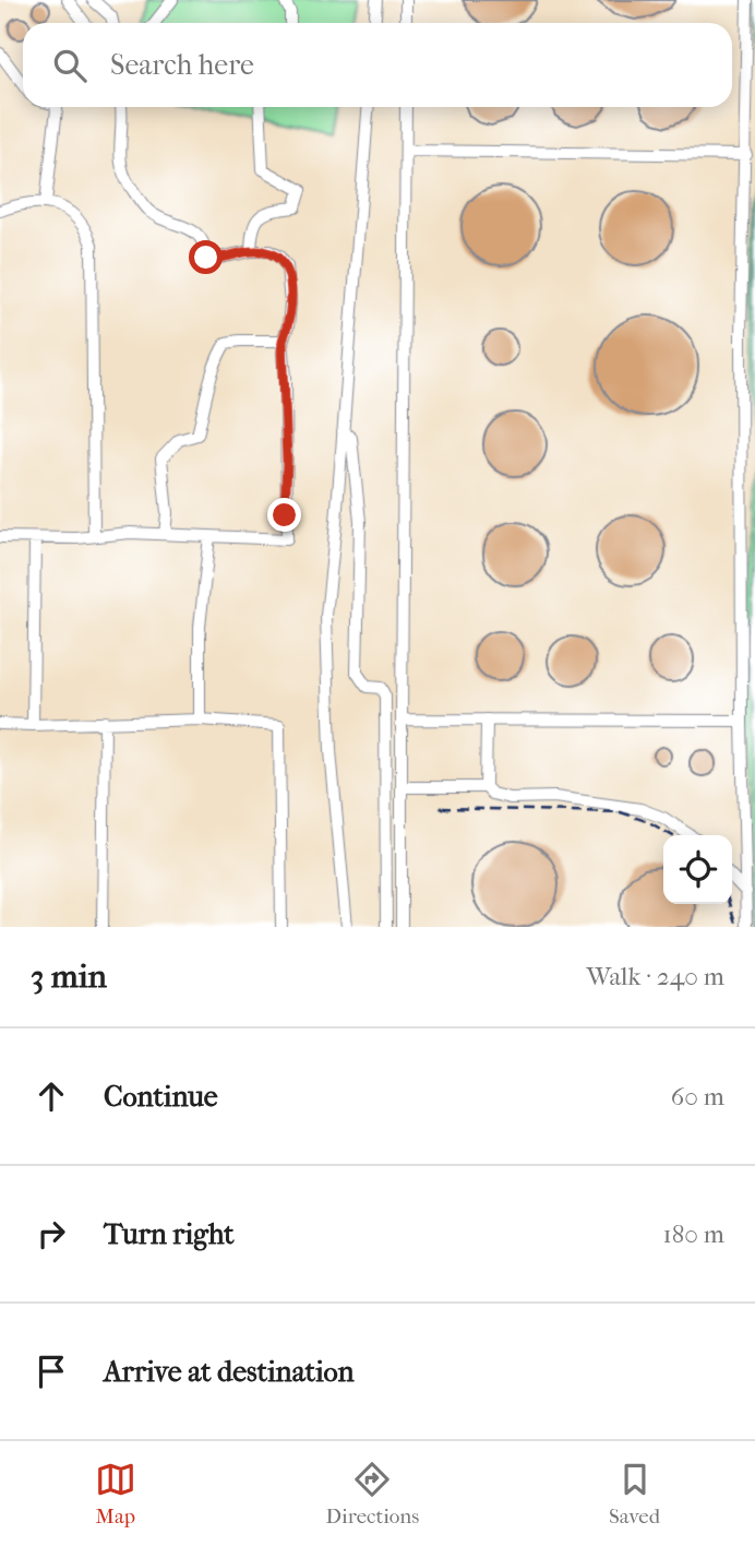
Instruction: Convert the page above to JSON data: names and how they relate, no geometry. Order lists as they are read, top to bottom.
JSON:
{
  "page": {
    "search": "Search here",
    "heading": ["3 min", "Walk · 240 m"],
    "list": [
      ["Continue", "60 m"],
      ["Turn right", "180 m"],
      "Arrive at destination"
    ],
    "nav": ["Map", "Directions", "Saved"]
  }
}
